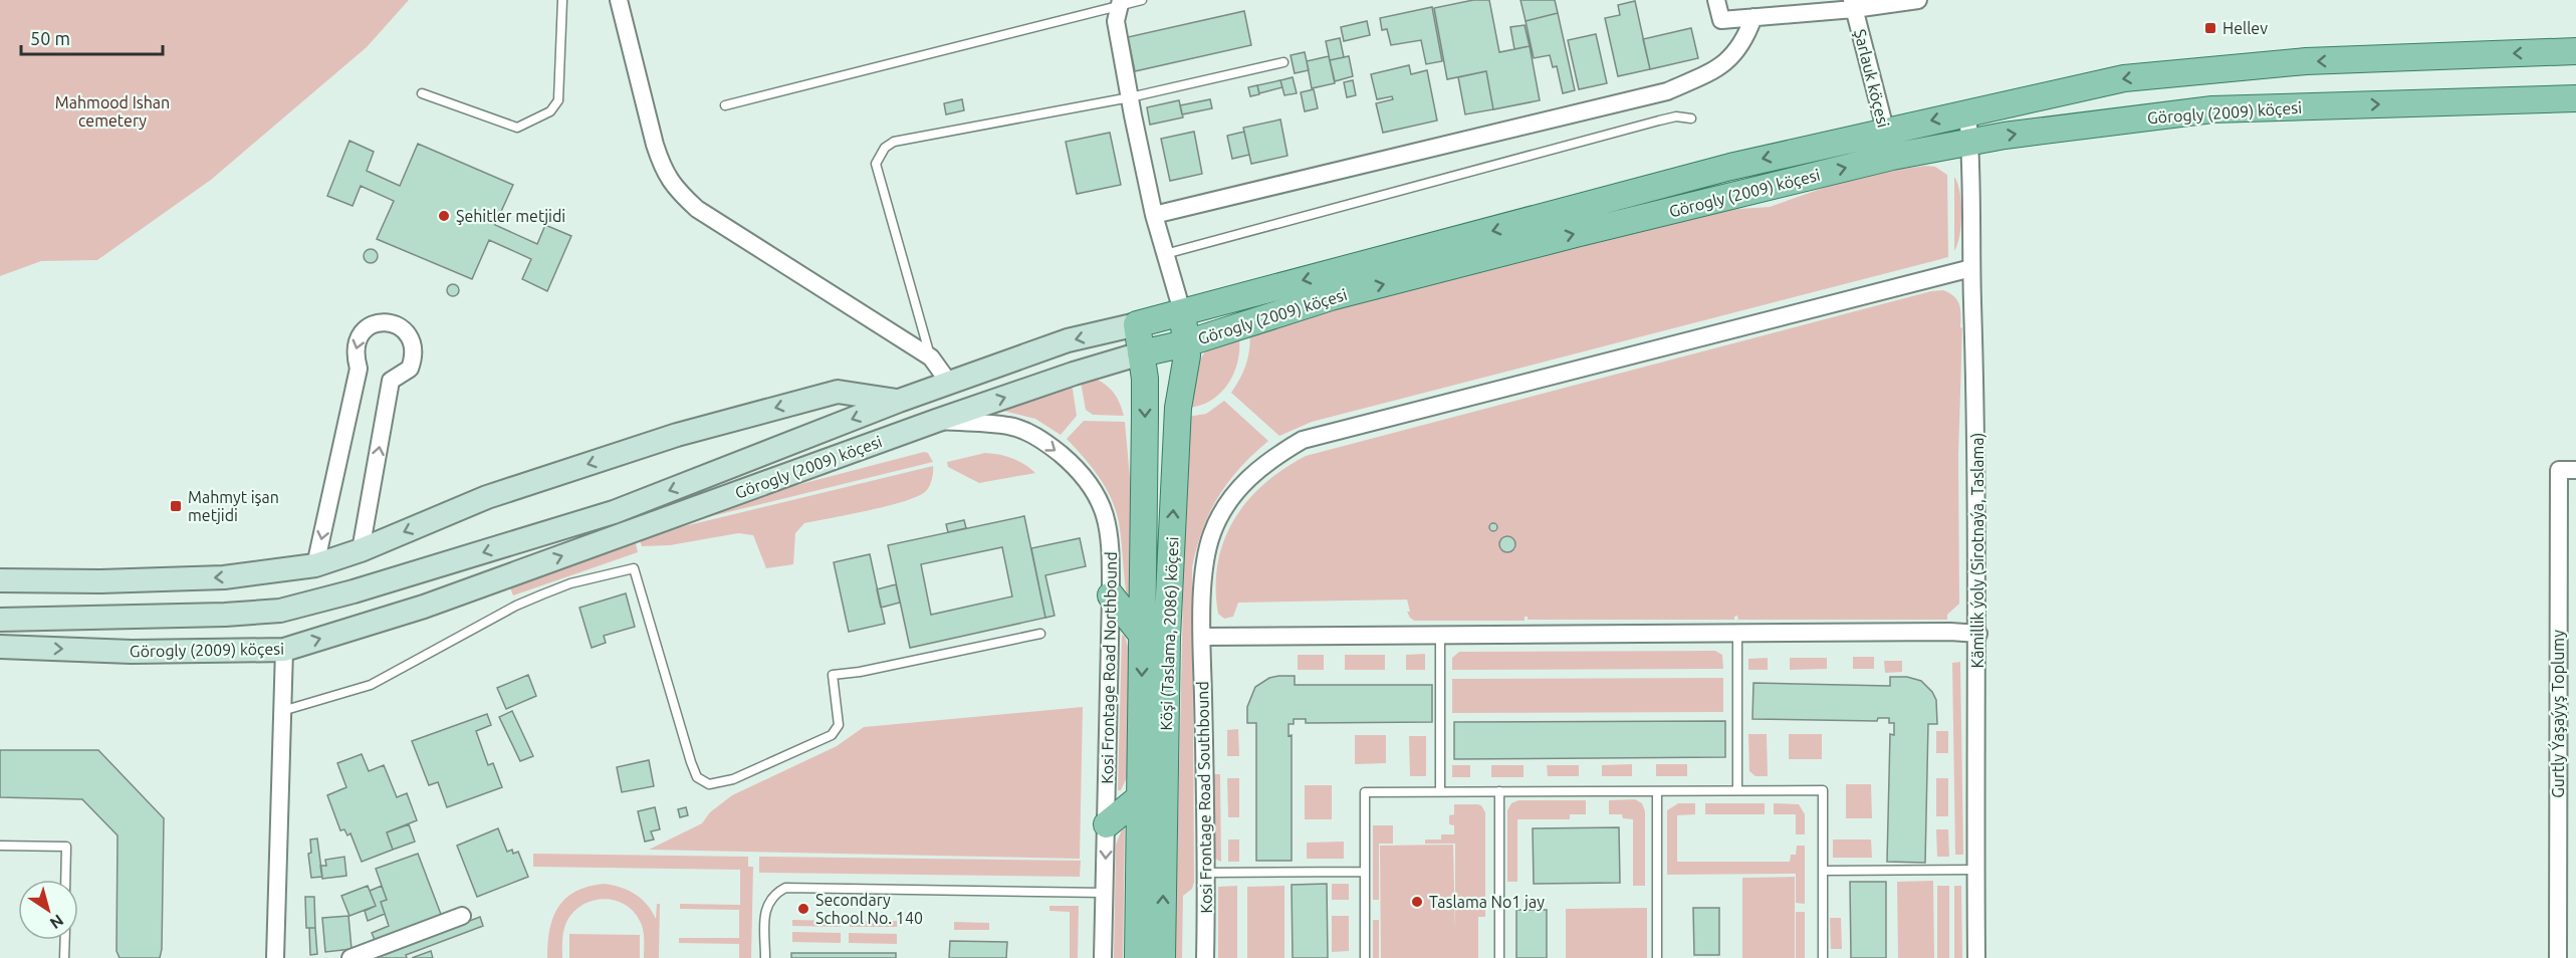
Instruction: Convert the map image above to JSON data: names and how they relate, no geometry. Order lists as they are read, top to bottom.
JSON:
{
  "streets": {
    "main road": ["Görogly (2009) köçesi", "Köşi (Taslama, 2086) köçesi"],
    "street": [
      "Şarlauk köçesi",
      "Kämillik ýoly (Sirotnaýa, Taslama)",
      "Kosi Frontage Road Northbound",
      "Gurtly Ýaşaýyş Toplumy",
      "Kosi Frontage Road Southbound"
    ]
  },
  "crossings": [
    ["Şarlauk köçesi", "Görogly (2009) köçesi"],
    ["Görogly (2009) köçesi", "Kämillik ýoly (Sirotnaýa, Taslama)"],
    ["Görogly (2009) köçesi", "Köşi (Taslama, 2086) köçesi"],
    ["Görogly (2009) köçesi", "Kosi Frontage Road Northbound"],
    ["Kämillik ýoly (Sirotnaýa, Taslama)", "Kosi Frontage Road Southbound"]
  ],
  "one_way": ["Kosi Frontage Road Northbound"],
  "parks": ["Mahmood Ishan cemetery"],
  "places": {
    "transit": ["Hellev", "Mahmyt işan metjidi"],
    "other": ["Şehitler metjidi", "Taslama No1 jay", "Secondary School No. 140"]
  },
  "scale_bar": "50 m",
  "north": "bottom right"
}
